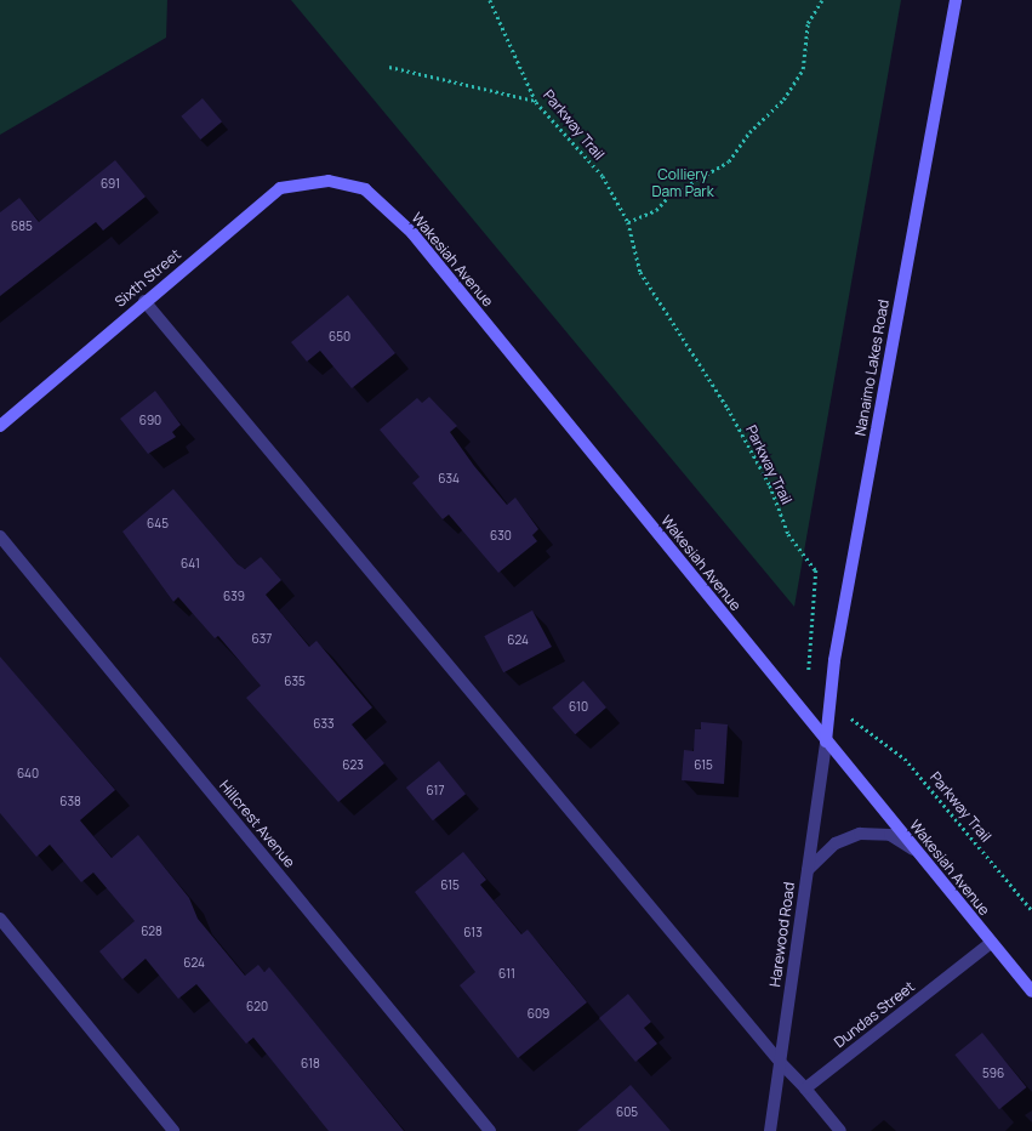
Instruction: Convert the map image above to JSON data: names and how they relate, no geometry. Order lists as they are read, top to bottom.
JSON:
{
  "streets": {
    "street": [
      "Wakesiah Avenue",
      "Sixth Street",
      "Nanaimo Lakes Road",
      "Hillcrest Avenue",
      "Harewood Road",
      "Dundas Street"
    ],
    "path": ["Parkway Trail"]
  },
  "crossings": [
    ["Parkway Trail", "Nanaimo Lakes Road"],
    ["Wakesiah Avenue", "Sixth Street"],
    ["Wakesiah Avenue", "Nanaimo Lakes Road"],
    ["Wakesiah Avenue", "Harewood Road"],
    ["Wakesiah Avenue", "Dundas Street"],
    ["Nanaimo Lakes Road", "Harewood Road"]
  ],
  "parks": ["Colliery Dam Park"],
  "house_numbers": [
    "691",
    "685",
    "650",
    "690",
    "634",
    "645",
    "630",
    "641",
    "639",
    "637",
    "624",
    "635",
    "610",
    "633",
    "623",
    "615",
    "640",
    "617",
    "638",
    "615",
    "628",
    "613",
    "624",
    "611",
    "620",
    "609",
    "618",
    "596",
    "605"
  ]
}
